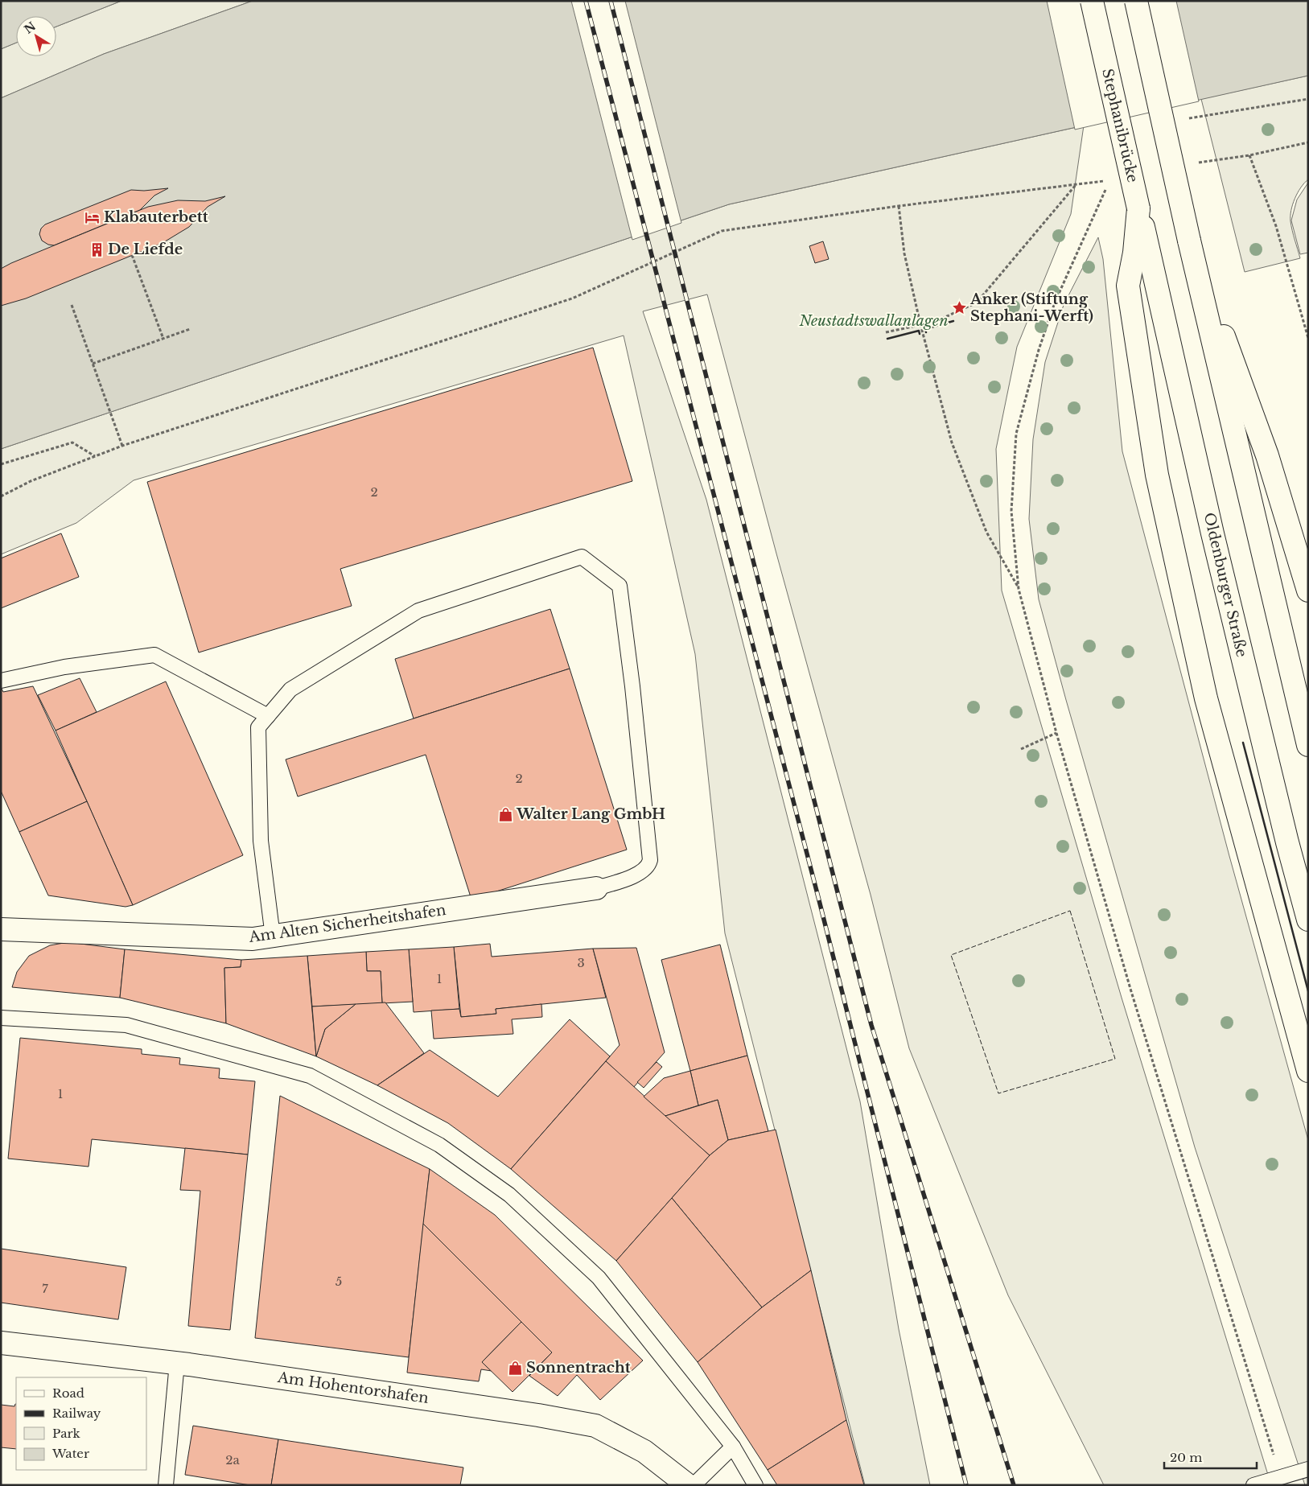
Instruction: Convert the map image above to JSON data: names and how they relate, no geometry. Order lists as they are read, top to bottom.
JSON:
{
  "streets": {
    "main road": [
      "Stephanibrücke",
      "Oldenburger Straße",
      "Am Alten Sicherheitshafen",
      "Am Hohentorshafen"
    ]
  },
  "crossings": [
    ["Stephanibrücke", "Oldenburger Straße"]
  ],
  "parks": ["Neustadtswallanlagen"],
  "places": {
    "hotel": ["Klabauterbett"],
    "building": ["De Liefde"],
    "place": ["Anker (Stiftung Stephani-Werft)"],
    "shop": ["Walter Lang GmbH", "Sonnentracht"]
  },
  "house_numbers": [
    "2",
    "2",
    "3",
    "1",
    "1",
    "5",
    "7",
    "2a"
  ],
  "legend": [
    "Road",
    "Railway",
    "Park",
    "Water"
  ],
  "scale_bar": "20 m",
  "north": "top left"
}
